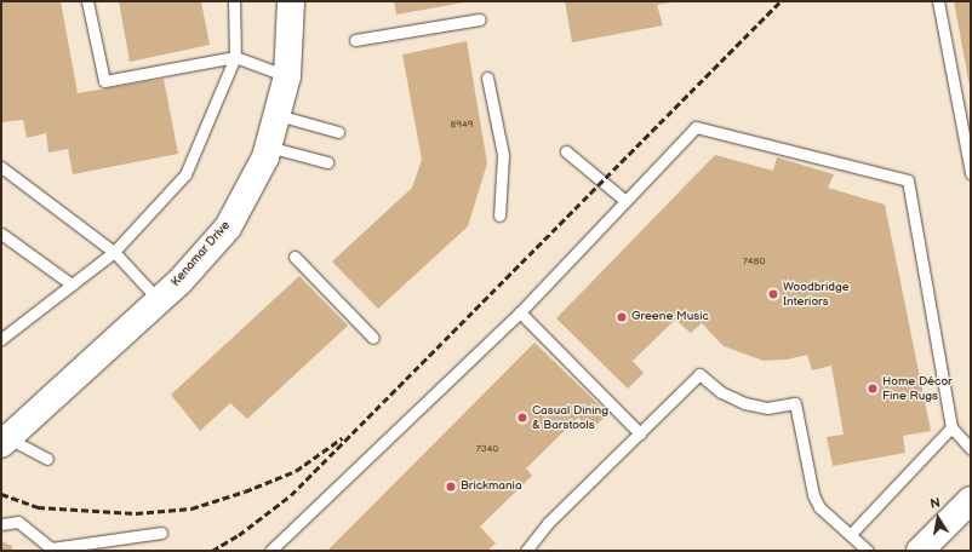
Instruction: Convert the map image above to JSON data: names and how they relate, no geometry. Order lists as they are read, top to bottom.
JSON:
{
  "streets": {
    "street": ["Kenamar Drive"]
  },
  "places": [
    "Woodbridge Interiors",
    "Greene Music",
    "Home Décor Fine Rugs",
    "Casual Dining & Barstools",
    "Brickmania"
  ],
  "house_numbers": ["8949", "7480", "7340"],
  "north": "top"
}
